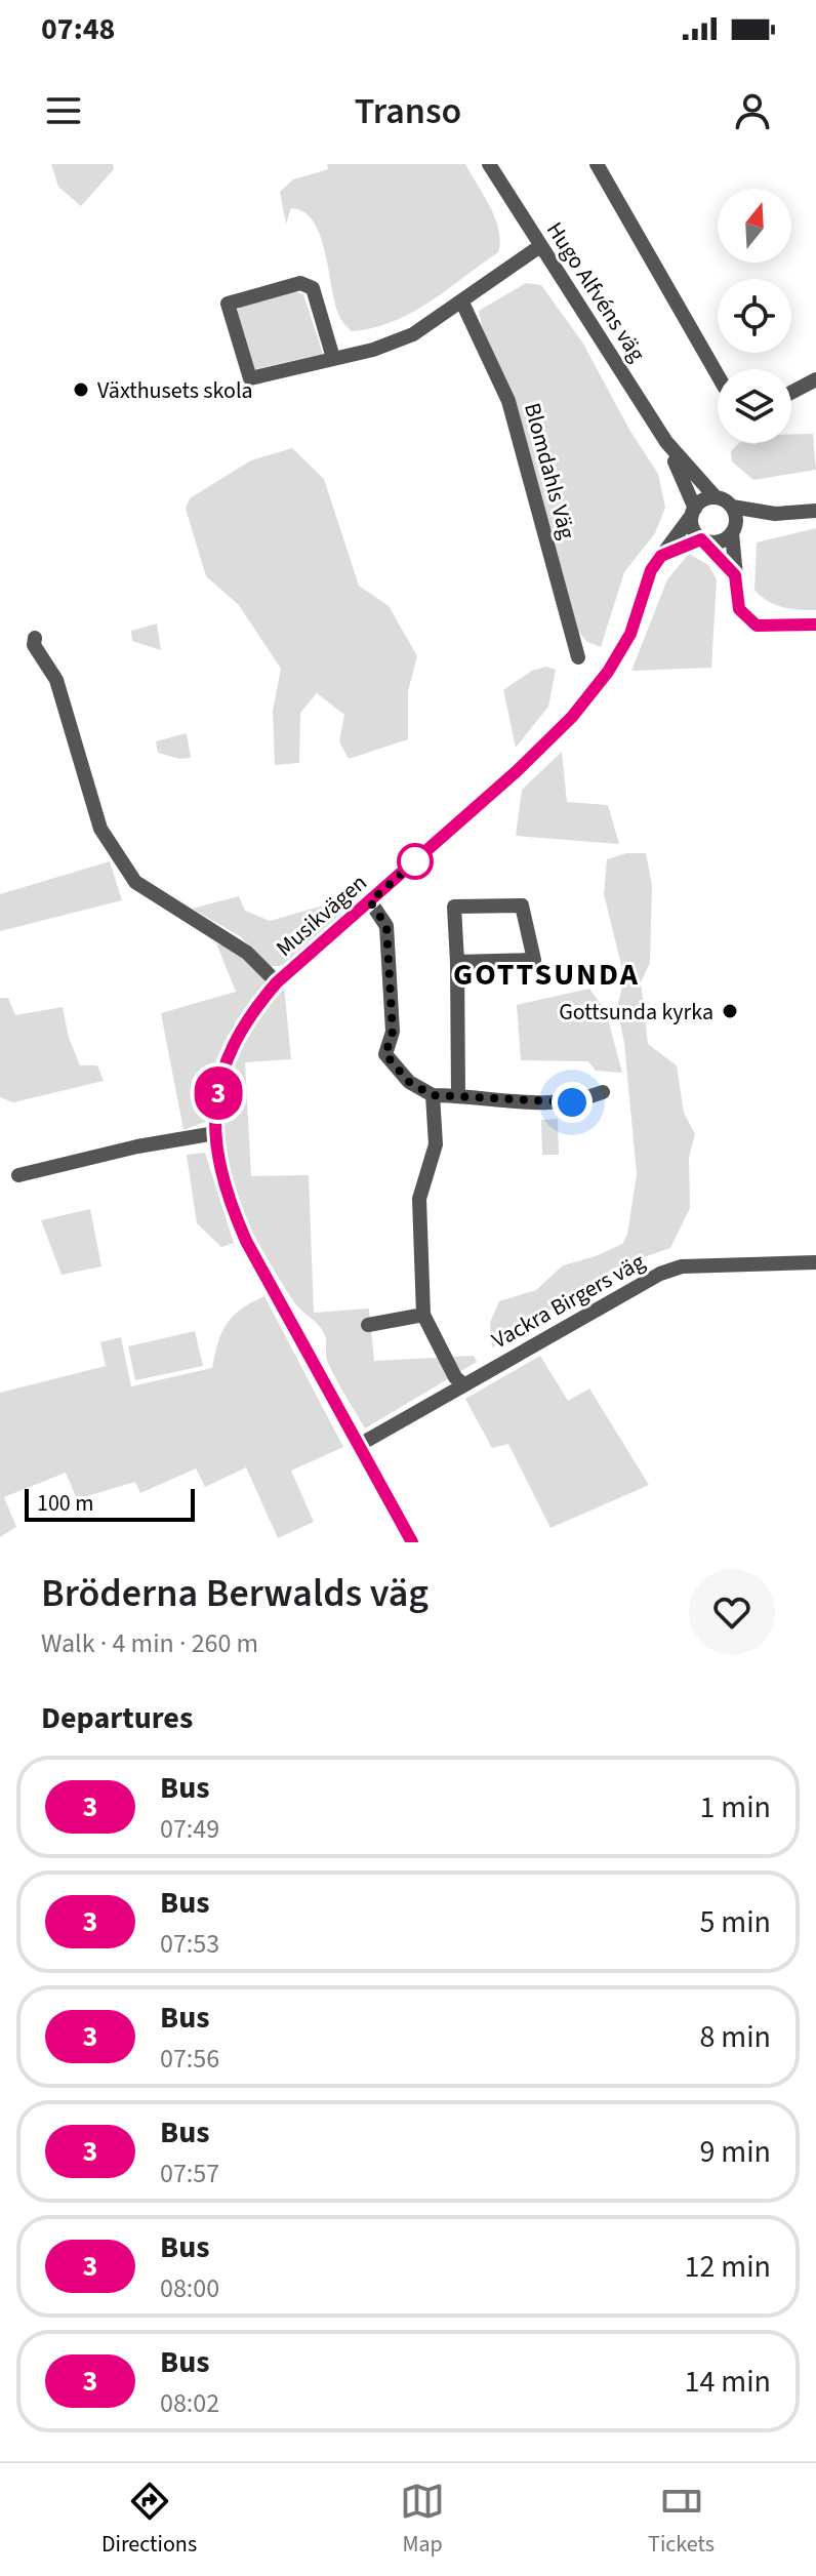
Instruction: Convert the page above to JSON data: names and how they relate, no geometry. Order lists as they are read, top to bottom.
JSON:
{
  "streets": {
    "street": [
      "Hugo Alfvéns väg",
      "Blomdahls Väg",
      "Musikvägen",
      "Vackra Birgers väg"
    ]
  },
  "crossings": [
    ["Hugo Alfvéns väg", "Musikvägen"],
    ["Musikvägen", "Vackra Birgers väg"]
  ],
  "districts": ["GOTTSUNDA"],
  "places": ["Växthusets skola", "Gottsunda kyrka"],
  "lines": ["bus line 3"],
  "scale_bar": "100 m",
  "north": "top",
  "page": {
    "status": "07:48",
    "header": "Transo",
    "on_map": "3",
    "scale": "100 m",
    "heading": [
      ["Bröderna Berwalds väg", "Walk · 4 min · 260 m"],
      "Departures"
    ],
    "list": [
      {
        "mark": "3",
        "name": "Bus",
        "note": "07:49",
        "value": "1 min"
      },
      {
        "mark": "3",
        "name": "Bus",
        "note": "07:53",
        "value": "5 min"
      },
      {
        "mark": "3",
        "name": "Bus",
        "note": "07:56",
        "value": "8 min"
      },
      {
        "mark": "3",
        "name": "Bus",
        "note": "07:57",
        "value": "9 min"
      },
      {
        "mark": "3",
        "name": "Bus",
        "note": "08:00",
        "value": "12 min"
      },
      {
        "mark": "3",
        "name": "Bus",
        "note": "08:02",
        "value": "14 min"
      }
    ],
    "tabs": ["Directions", "Map", "Tickets"]
  }
}
